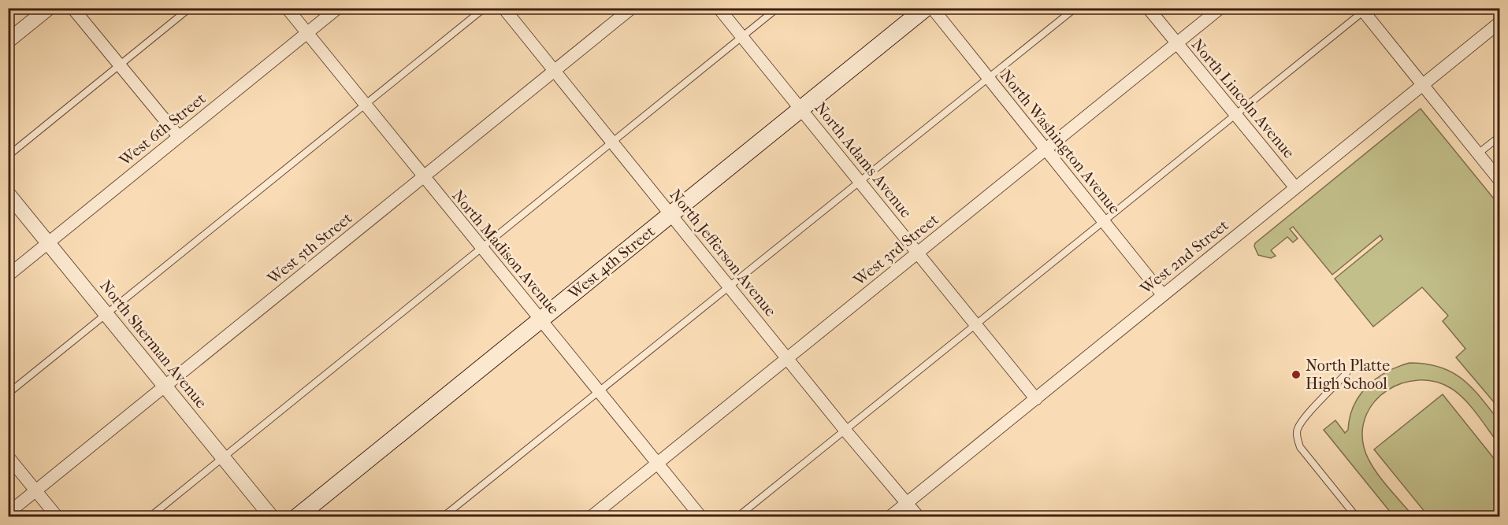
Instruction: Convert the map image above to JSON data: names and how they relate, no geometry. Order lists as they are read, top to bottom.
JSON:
{
  "streets": {
    "main road": ["West 4th Street"],
    "street": [
      "North Lincoln Avenue",
      "West 6th Street",
      "North Washington Avenue",
      "North Adams Avenue",
      "West 5th Street",
      "West 3rd Street",
      "North Madison Avenue",
      "North Jefferson Avenue",
      "West 2nd Street",
      "North Sherman Avenue"
    ]
  },
  "crossings": [
    ["North Lincoln Avenue", "West 3rd Street"],
    ["North Lincoln Avenue", "West 2nd Street"],
    ["West 6th Street", "North Madison Avenue"],
    ["West 6th Street", "North Sherman Avenue"],
    ["North Washington Avenue", "West 3rd Street"],
    ["North Washington Avenue", "West 2nd Street"],
    ["North Adams Avenue", "West 3rd Street"],
    ["North Adams Avenue", "West 2nd Street"],
    ["North Adams Avenue", "West 4th Street"],
    ["West 5th Street", "North Madison Avenue"],
    ["West 5th Street", "North Jefferson Avenue"],
    ["West 5th Street", "North Sherman Avenue"],
    ["West 3rd Street", "North Madison Avenue"],
    ["West 3rd Street", "North Jefferson Avenue"],
    ["North Madison Avenue", "West 4th Street"],
    ["North Jefferson Avenue", "West 2nd Street"],
    ["North Jefferson Avenue", "West 4th Street"]
  ],
  "places": ["North Platte High School"]
}
